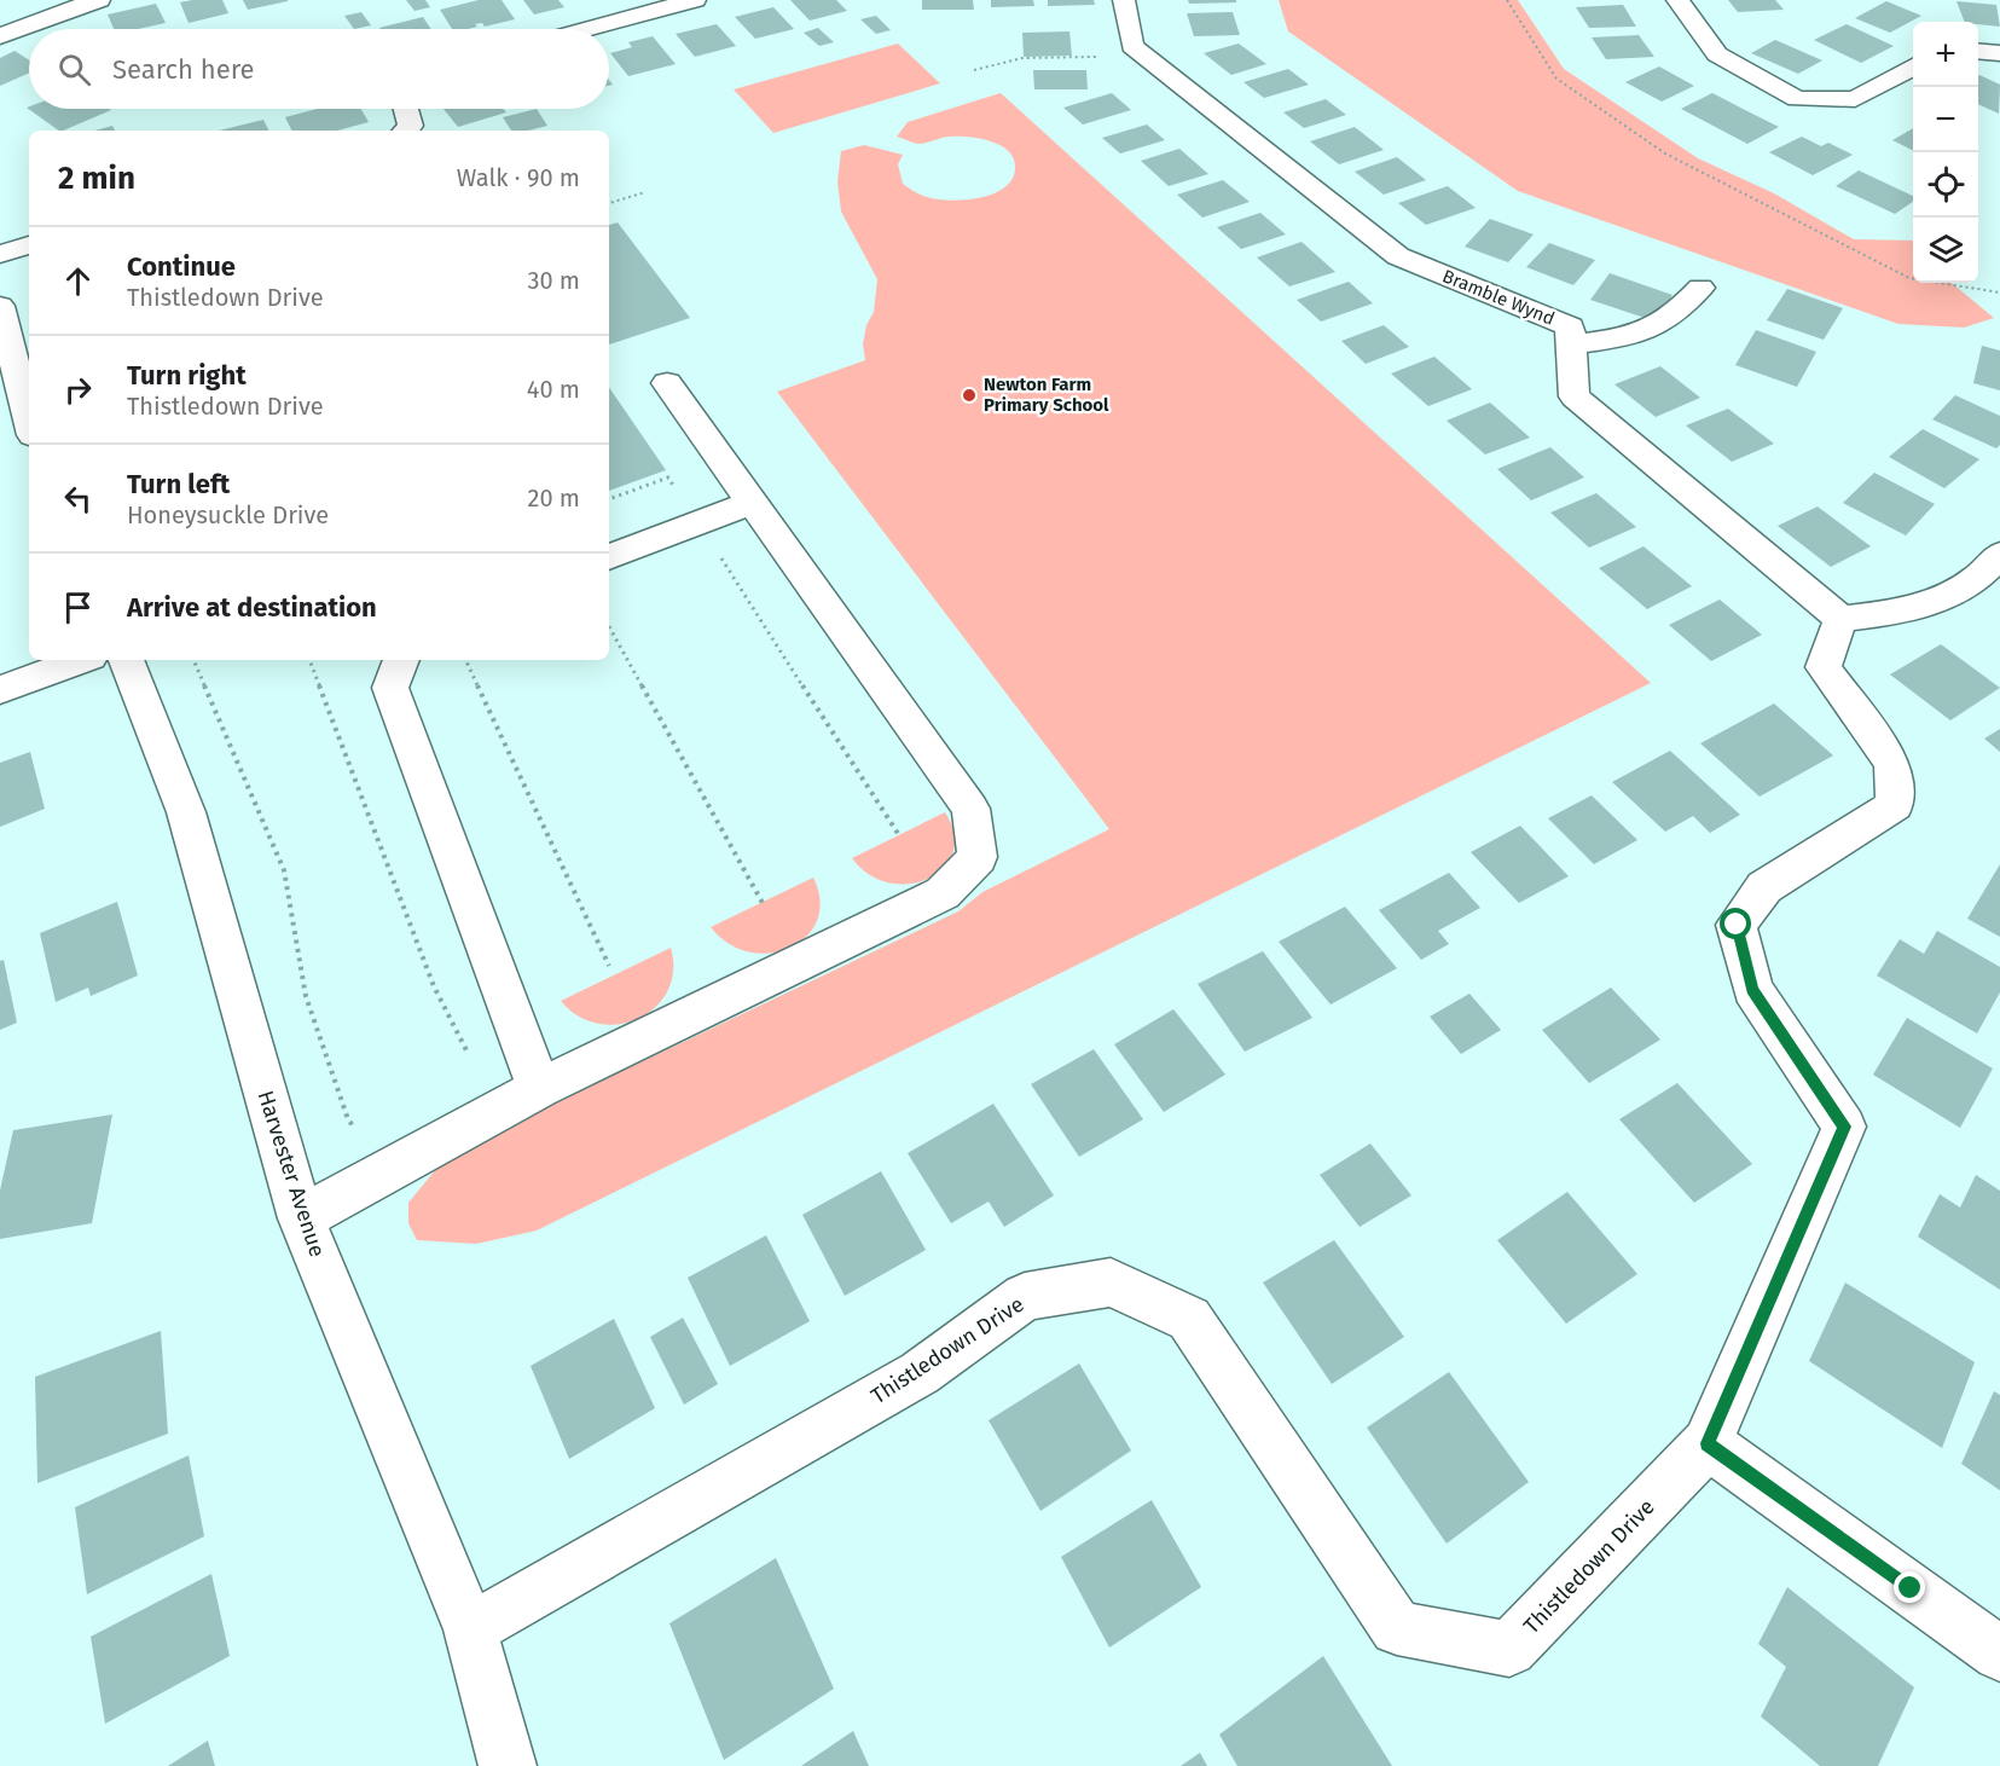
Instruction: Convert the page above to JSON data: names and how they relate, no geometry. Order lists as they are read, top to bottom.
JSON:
{
  "streets": {
    "street": ["Bramble Wynd", "Harvester Avenue", "Thistledown Drive"]
  },
  "crossings": [
    ["Bramble Wynd", "Thistledown Drive"],
    ["Harvester Avenue", "Thistledown Drive"]
  ],
  "places": ["Newton Farm Primary School"],
  "page": {
    "map_buttons": ["+", "−"],
    "search": "Search here",
    "heading": ["2 min", "Walk · 90 m"],
    "list": [
      ["Continue", "Thistledown Drive", "30 m"],
      ["Turn right", "Thistledown Drive", "40 m"],
      ["Turn left", "Honeysuckle Drive", "20 m"],
      "Arrive at destination"
    ]
  }
}
